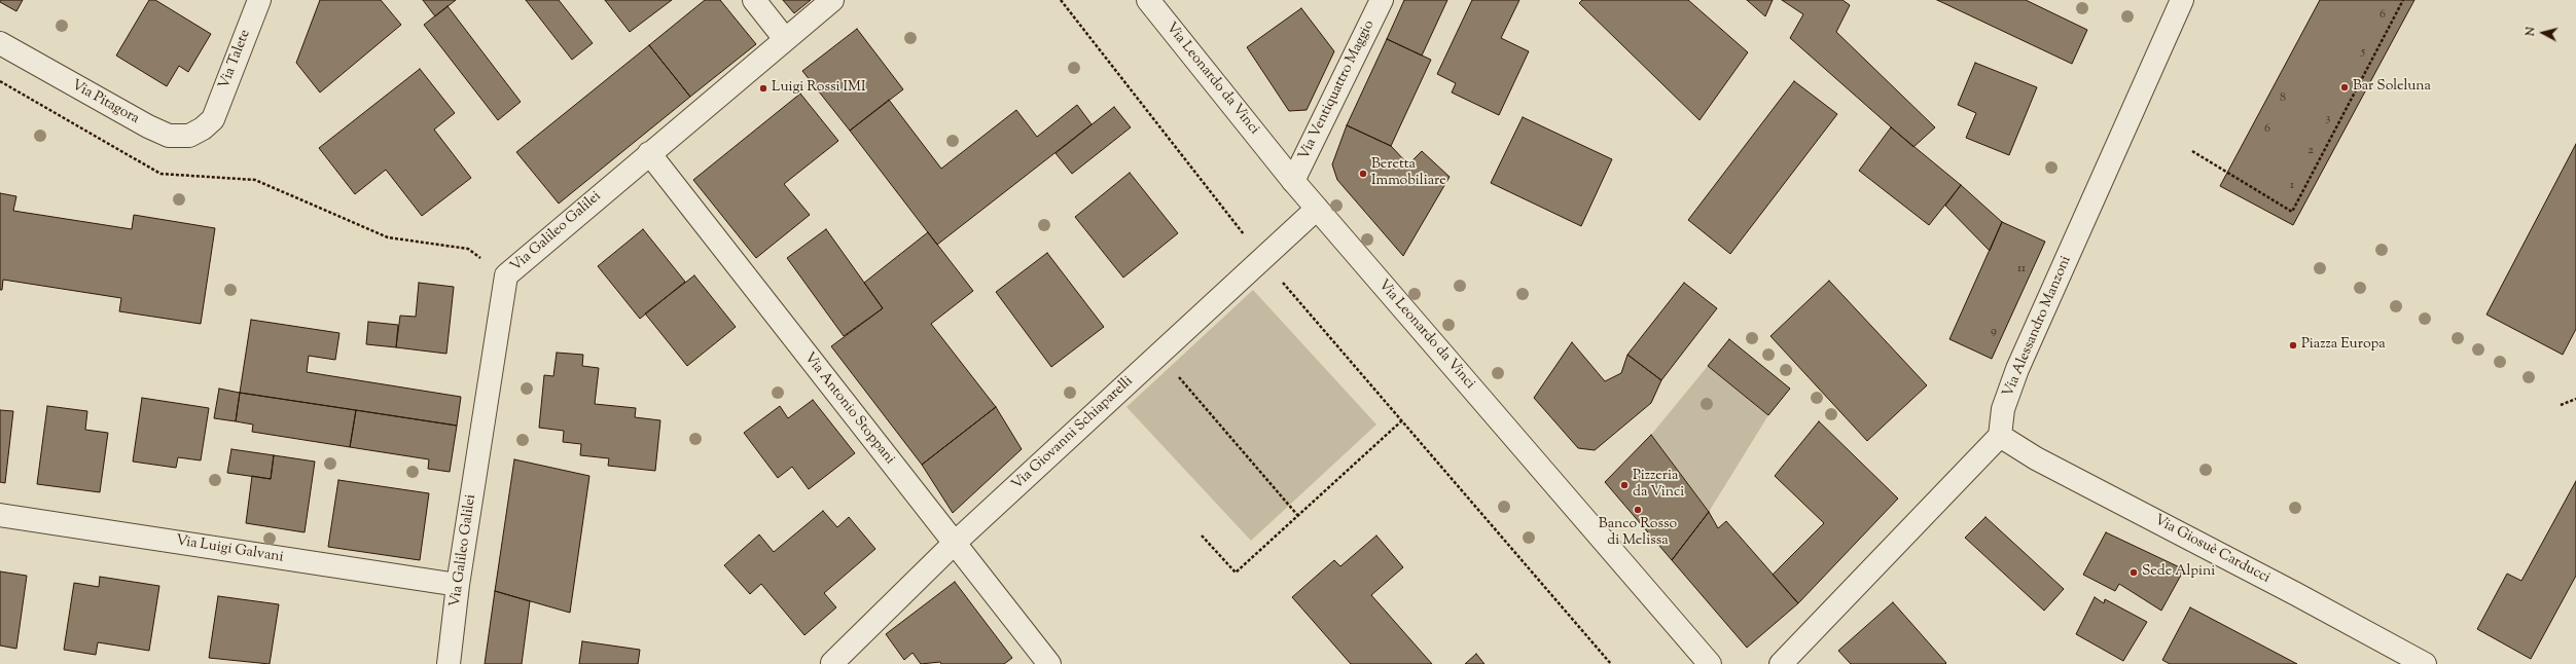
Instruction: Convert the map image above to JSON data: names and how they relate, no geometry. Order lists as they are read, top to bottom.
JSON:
{
  "streets": {
    "street": [
      "Via Talete",
      "Via Leonardo da Vinci",
      "Via Ventiquattro Maggio",
      "Via Pitagora",
      "Via Galileo Galilei",
      "Via Alessandro Manzoni",
      "Via Antonio Stoppani",
      "Via Giovanni Schiaparelli",
      "Via Luigi Galvani",
      "Via Giosuè Carducci"
    ]
  },
  "crossings": [
    ["Via Talete", "Via Pitagora"],
    ["Via Leonardo da Vinci", "Via Ventiquattro Maggio"],
    ["Via Leonardo da Vinci", "Via Giovanni Schiaparelli"],
    ["Via Galileo Galilei", "Via Antonio Stoppani"],
    ["Via Galileo Galilei", "Via Luigi Galvani"],
    ["Via Alessandro Manzoni", "Via Giosuè Carducci"],
    ["Via Antonio Stoppani", "Via Giovanni Schiaparelli"]
  ],
  "places": [
    "Bar Soleluna",
    "Luigi Rossi IMI",
    "Beretta Immobiliare",
    "Piazza Europa",
    "Pizzeria da Vinci",
    "Banco Rosso di Melissa",
    "Sede Alpini"
  ],
  "house_numbers": [
    "6",
    "5",
    "8",
    "3",
    "6",
    "2",
    "1",
    "11",
    "9"
  ],
  "north": "left"
}
